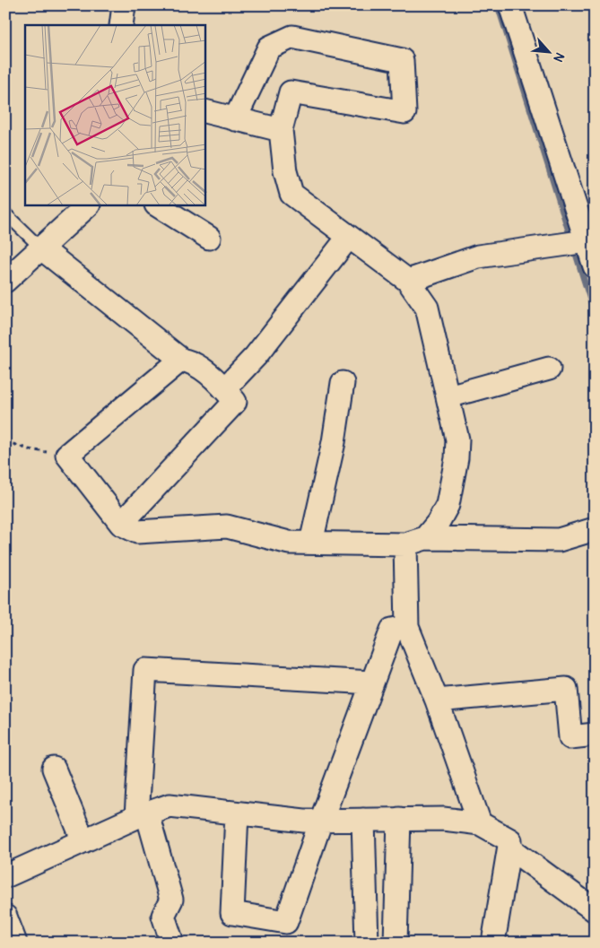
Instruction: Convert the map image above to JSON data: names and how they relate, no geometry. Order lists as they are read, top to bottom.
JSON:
{
  "north": "bottom right"
}
